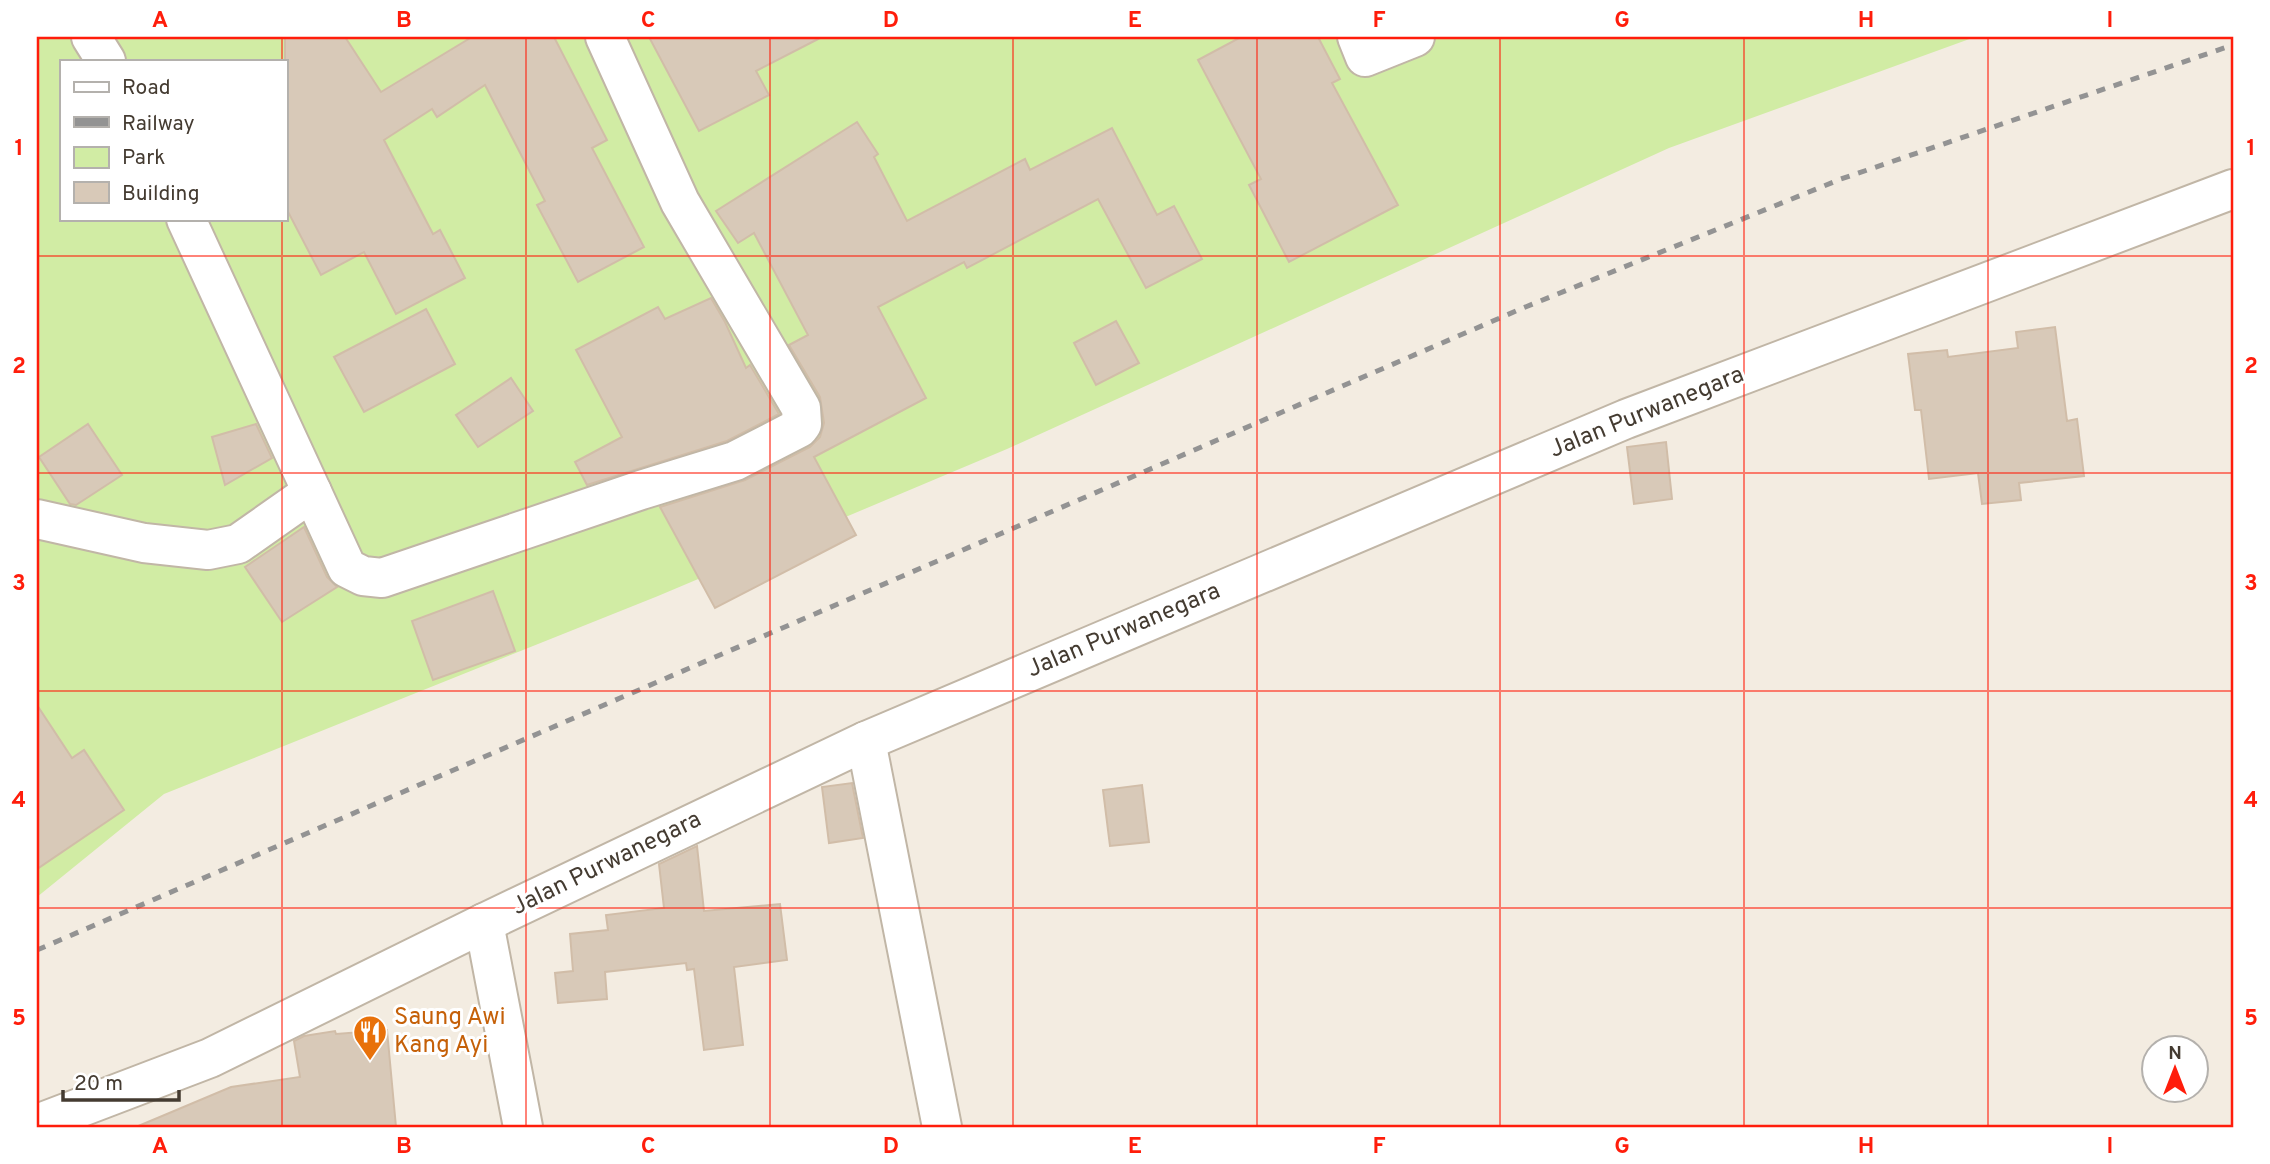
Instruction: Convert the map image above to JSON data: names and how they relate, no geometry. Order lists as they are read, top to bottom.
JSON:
{
  "streets": {
    "street": ["Jalan Purwanegara"]
  },
  "places": {
    "restaurant": ["Saung Awi Kang Ayi"]
  },
  "legend": [
    "Road",
    "Railway",
    "Park",
    "Building"
  ],
  "scale_bar": "20 m",
  "north": "top",
  "grid": {
    "columns": [
      "A",
      "B",
      "C",
      "D",
      "E",
      "F",
      "G",
      "H",
      "I"
    ],
    "rows": [
      "1",
      "2",
      "3",
      "4",
      "5"
    ]
  }
}
